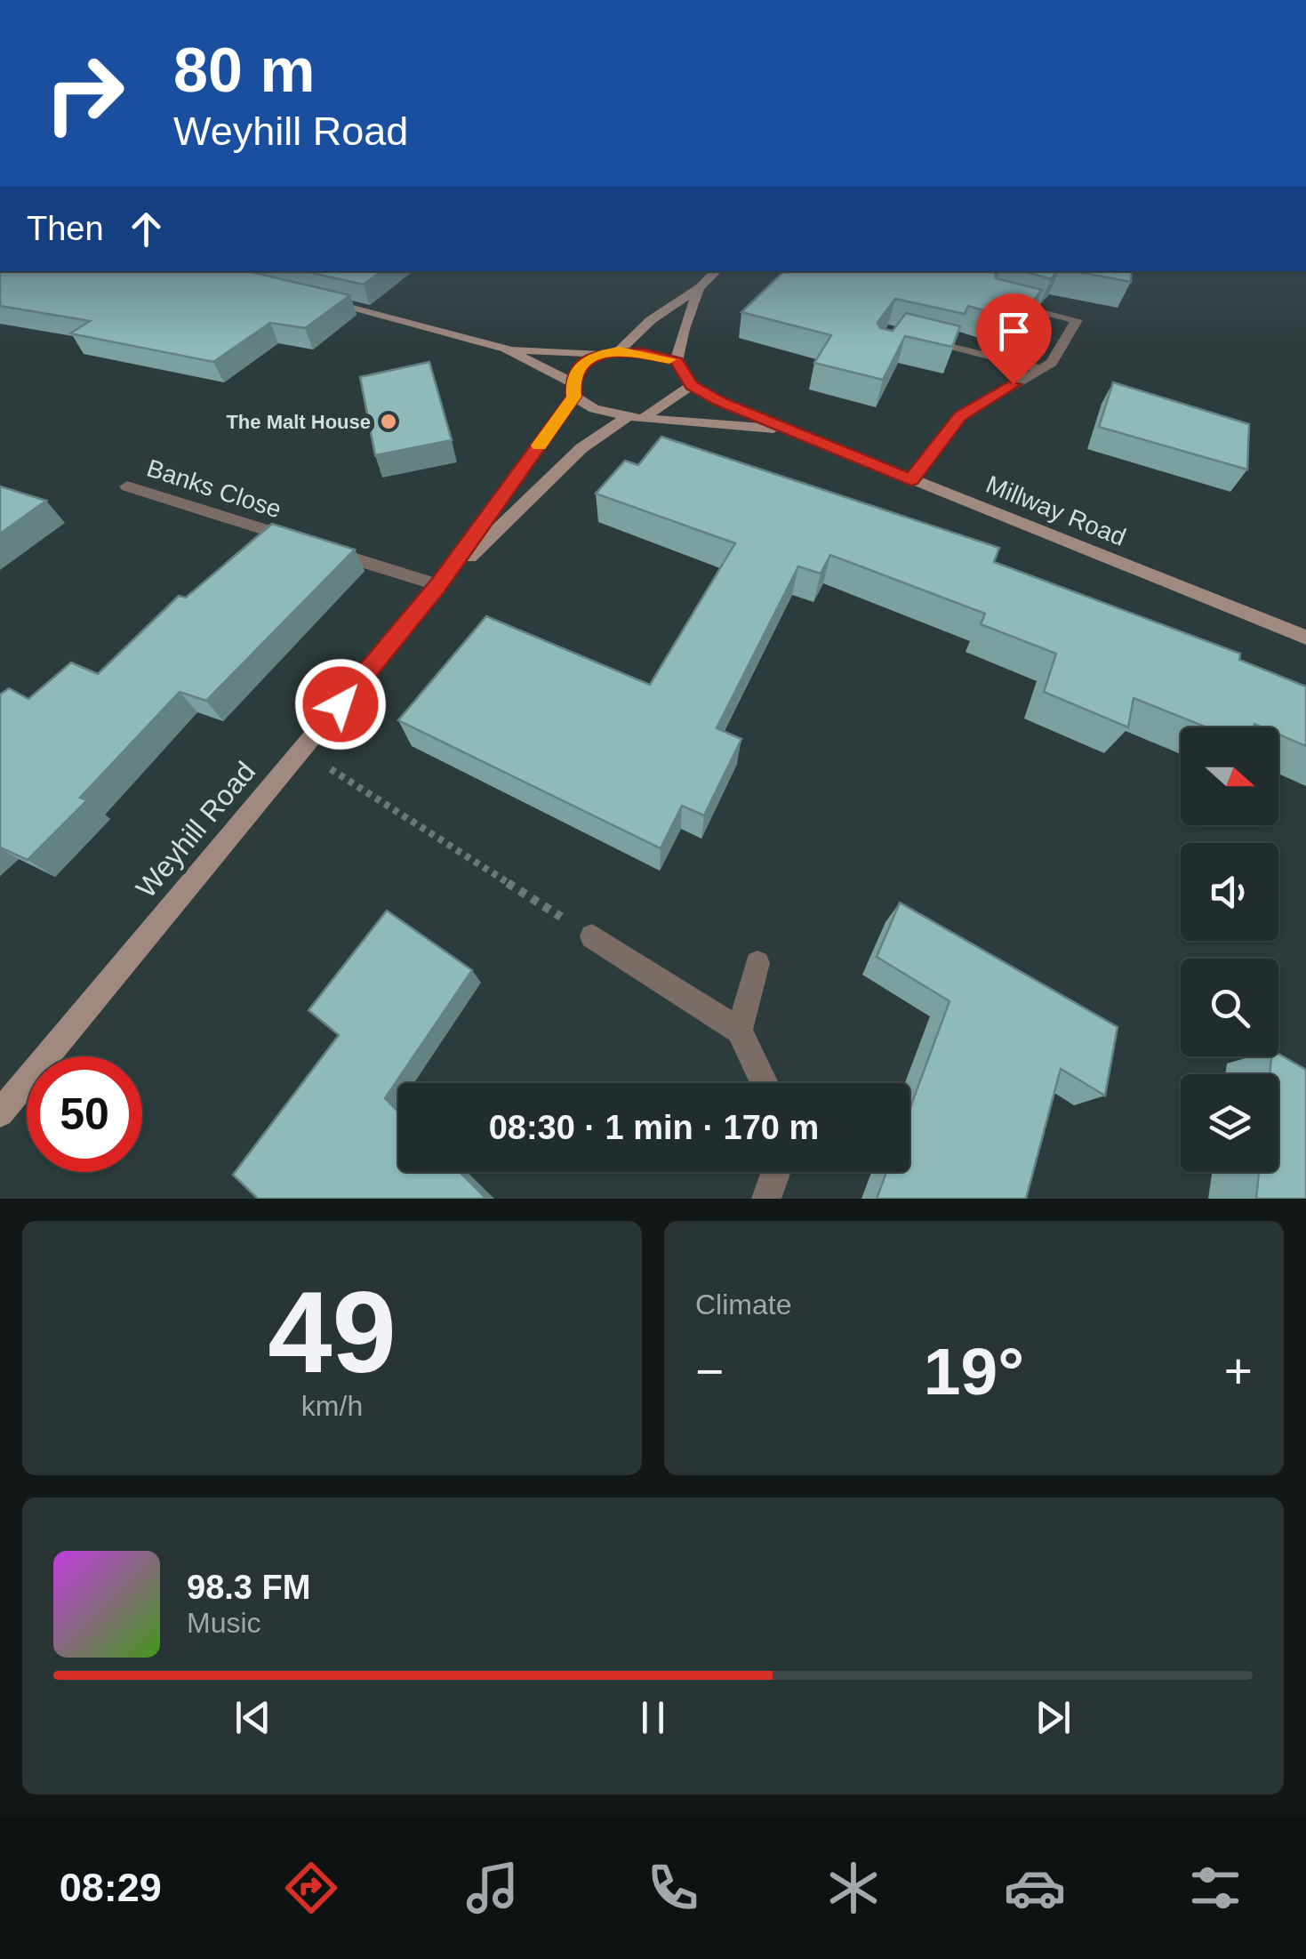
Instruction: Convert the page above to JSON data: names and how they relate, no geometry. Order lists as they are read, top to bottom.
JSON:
{
  "streets": {
    "main road": ["Millway Road", "Weyhill Road"],
    "street": ["Banks Close"]
  },
  "crossings": [
    ["Banks Close", "Weyhill Road"],
    ["Millway Road", "Weyhill Road"]
  ],
  "places": ["The Malt House"],
  "north": "right",
  "page": {
    "turn": ["80 m", "Weyhill Road"],
    "then": "Then",
    "limit": "50",
    "trip": "08:30 · 1 min · 170 m",
    "tile": [
      ["49", "km/h"],
      "Climate"
    ],
    "heat": ["−", "19°", "+"],
    "song": ["98.3 FM", "Music"],
    "tabs": "08:29"
  }
}
